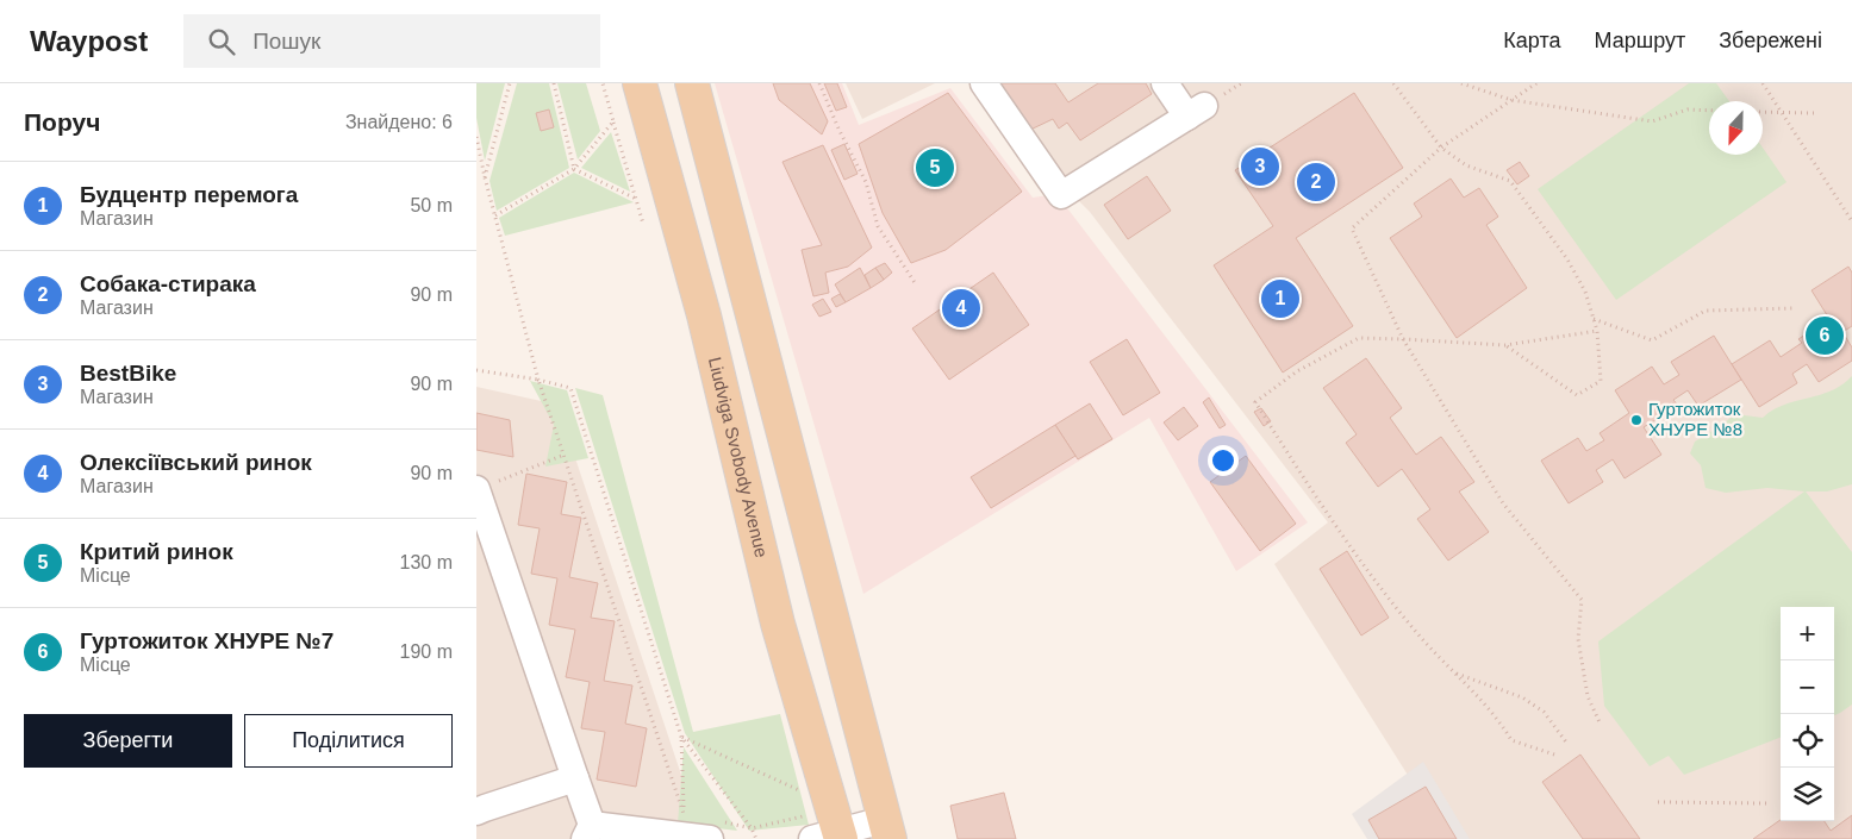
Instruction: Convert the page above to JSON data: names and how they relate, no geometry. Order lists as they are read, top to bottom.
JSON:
{
  "streets": {
    "main road": ["Liudviga Svobody Avenue"]
  },
  "places": ["Гуртожиток ХНУРЕ №8"],
  "north": "bottom",
  "page": {
    "header": "Waypost",
    "search": "Пошук",
    "nav": ["Карта", "Маршрут", "Збережені"],
    "heading": ["Поруч", "Знайдено: 6"],
    "pins": [
      "3",
      "5",
      "2",
      "1",
      "4",
      "6"
    ],
    "list": [
      {
        "mark": "1",
        "name": "Будцентр перемога",
        "note": "Магазин",
        "value": "50 m"
      },
      {
        "mark": "2",
        "name": "Собака-стирака",
        "note": "Магазин",
        "value": "90 m"
      },
      {
        "mark": "3",
        "name": "BestBike",
        "note": "Магазин",
        "value": "90 m"
      },
      {
        "mark": "4",
        "name": "Олексіївський ринок",
        "note": "Магазин",
        "value": "90 m"
      },
      {
        "mark": "5",
        "name": "Критий ринок",
        "note": "Місце",
        "value": "130 m"
      },
      {
        "mark": "6",
        "name": "Гуртожиток ХНУРЕ №7",
        "note": "Місце",
        "value": "190 m"
      }
    ],
    "map_buttons": ["+", "−"],
    "buttons": ["Зберегти", "Поділитися"]
  }
}
